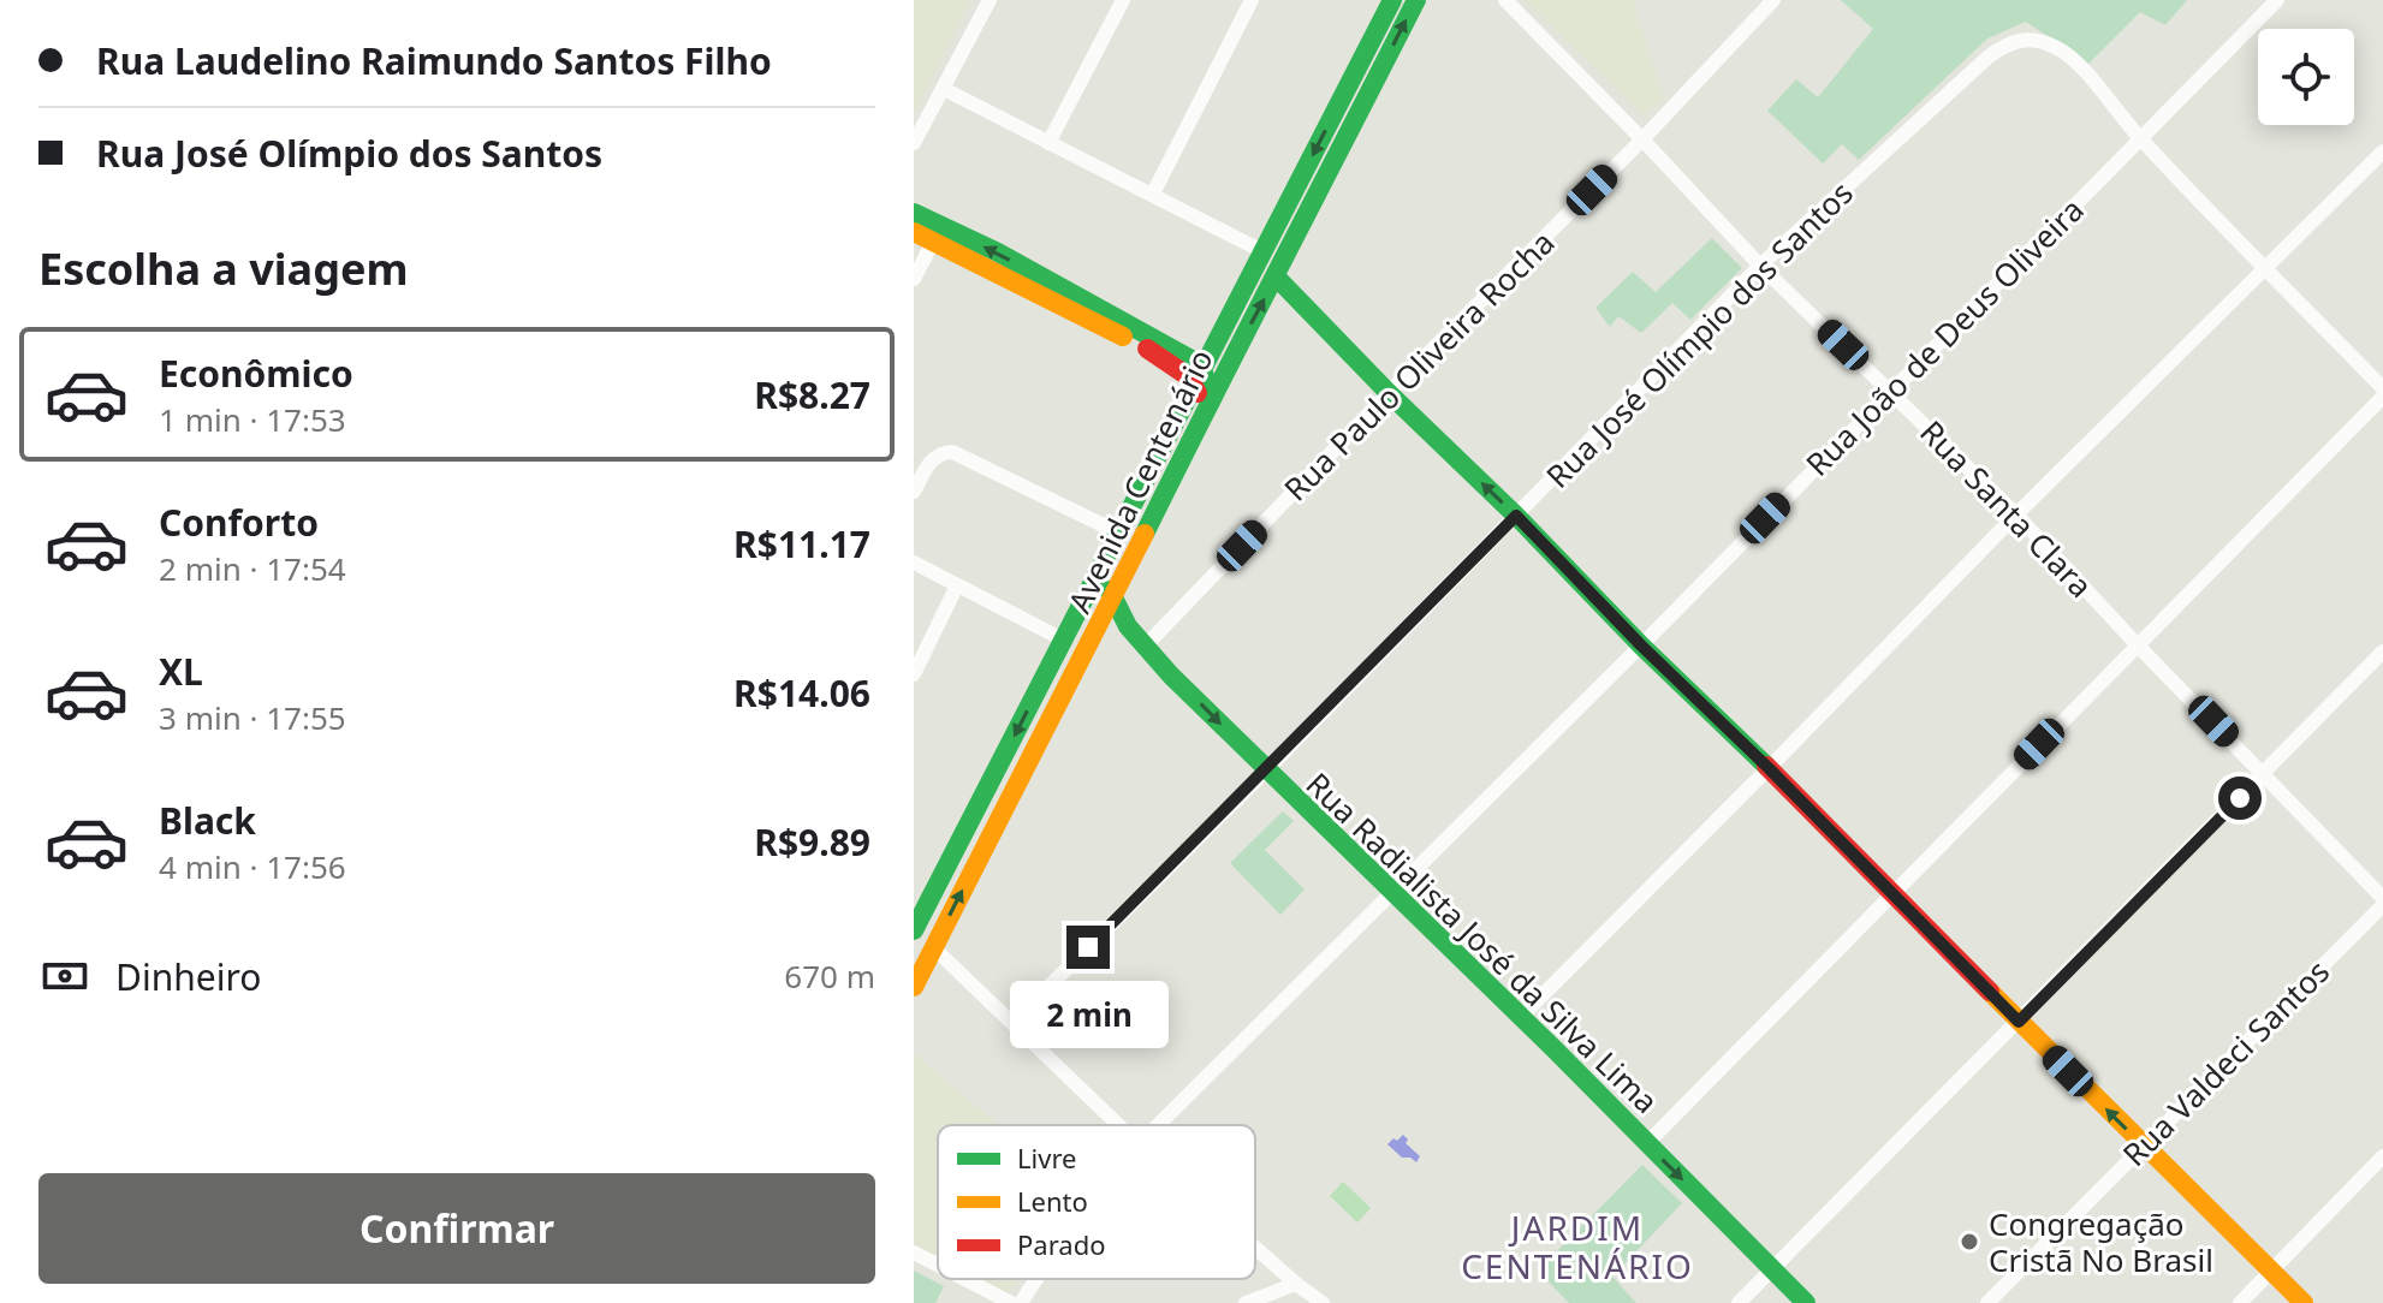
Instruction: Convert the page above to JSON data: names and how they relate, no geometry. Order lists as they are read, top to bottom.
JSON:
{
  "streets": {
    "street": [
      "Rua José Olímpio dos Santos",
      "Rua João de Deus Oliveira",
      "Rua Paulo Oliveira Rocha",
      "Avenida Centenário",
      "Rua Santa Clara",
      "Rua Radialista José da Silva Lima",
      "Rua Valdeci Santos"
    ]
  },
  "crossings": [
    ["Rua José Olímpio dos Santos", "Rua João de Deus Oliveira"],
    ["Rua José Olímpio dos Santos", "Rua Santa Clara"],
    ["Rua José Olímpio dos Santos", "Rua Radialista José da Silva Lima"],
    ["Rua João de Deus Oliveira", "Rua Santa Clara"],
    ["Rua João de Deus Oliveira", "Rua Radialista José da Silva Lima"],
    ["Rua Paulo Oliveira Rocha", "Rua Santa Clara"],
    ["Rua Paulo Oliveira Rocha", "Rua Radialista José da Silva Lima"],
    ["Avenida Centenário", "Rua Radialista José da Silva Lima"],
    ["Rua Santa Clara", "Rua Valdeci Santos"]
  ],
  "districts": ["JARDIM CENTENÁRIO"],
  "places": ["Congregação Cristã No Brasil"],
  "legend": ["Livre", "Lento", "Parado"],
  "page": {
    "banner": ["Rua Laudelino Raimundo Santos Filho", "Rua José Olímpio dos Santos"],
    "heading": "Escolha a viagem",
    "list": [
      {
        "name": "Econômico",
        "note": "1 min · 17:53",
        "value": "R$8.27"
      },
      {
        "name": "Conforto",
        "note": "2 min · 17:54",
        "value": "R$11.17"
      },
      {
        "name": "XL",
        "note": "3 min · 17:55",
        "value": "R$14.06"
      },
      {
        "name": "Black",
        "note": "4 min · 17:56",
        "value": "R$9.89"
      }
    ],
    "pay": ["Dinheiro", "670 m"],
    "bubble": "2 min",
    "buttons": "Confirmar"
  }
}
